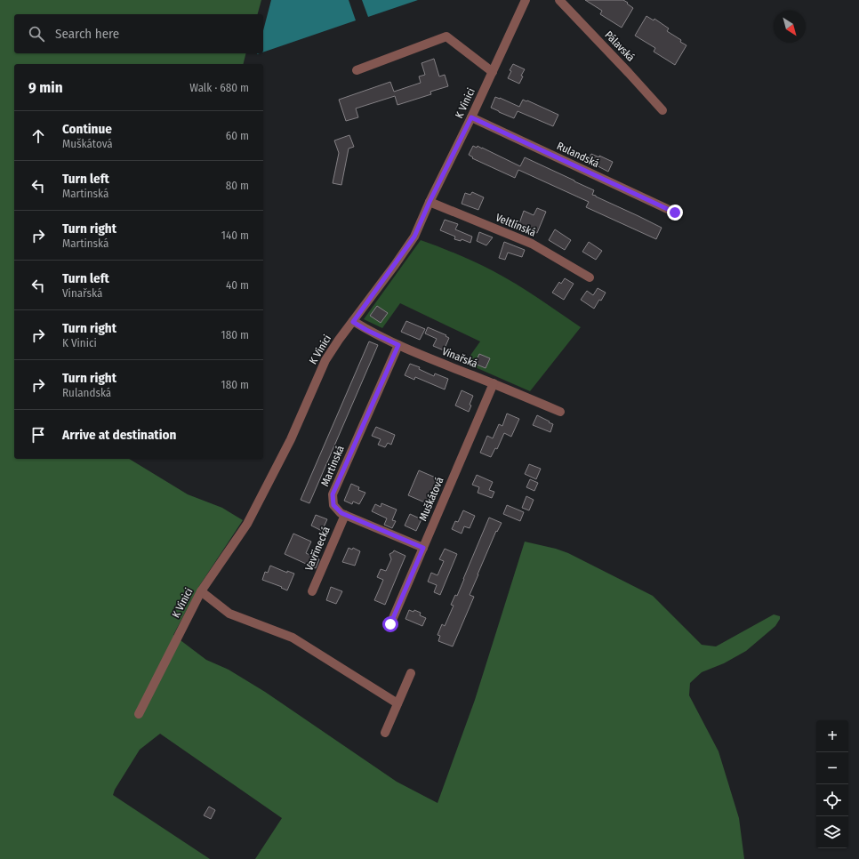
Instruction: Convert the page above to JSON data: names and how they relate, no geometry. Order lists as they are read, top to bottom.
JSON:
{
  "streets": {
    "street": [
      "Pálavská",
      "K Vinici",
      "Rulandská",
      "Veltlínská",
      "Vinařská",
      "Martinská",
      "Muškátová",
      "Vavřinecká"
    ]
  },
  "crossings": [
    ["K Vinici", "Rulandská"],
    ["K Vinici", "Veltlínská"],
    ["K Vinici", "Vinařská"],
    ["Vinařská", "Martinská"],
    ["Vinařská", "Muškátová"],
    ["Martinská", "Muškátová"],
    ["Martinská", "Vavřinecká"]
  ],
  "north": "bottom right",
  "page": {
    "search": "Search here",
    "heading": ["9 min", "Walk · 680 m"],
    "list": [
      ["Continue", "Muškátová", "60 m"],
      ["Turn left", "Martinská", "80 m"],
      ["Turn right", "Martinská", "140 m"],
      ["Turn left", "Vinařská", "40 m"],
      ["Turn right", "K Vinici", "180 m"],
      ["Turn right", "Rulandská", "180 m"],
      "Arrive at destination"
    ],
    "map_buttons": ["+", "−"]
  }
}
